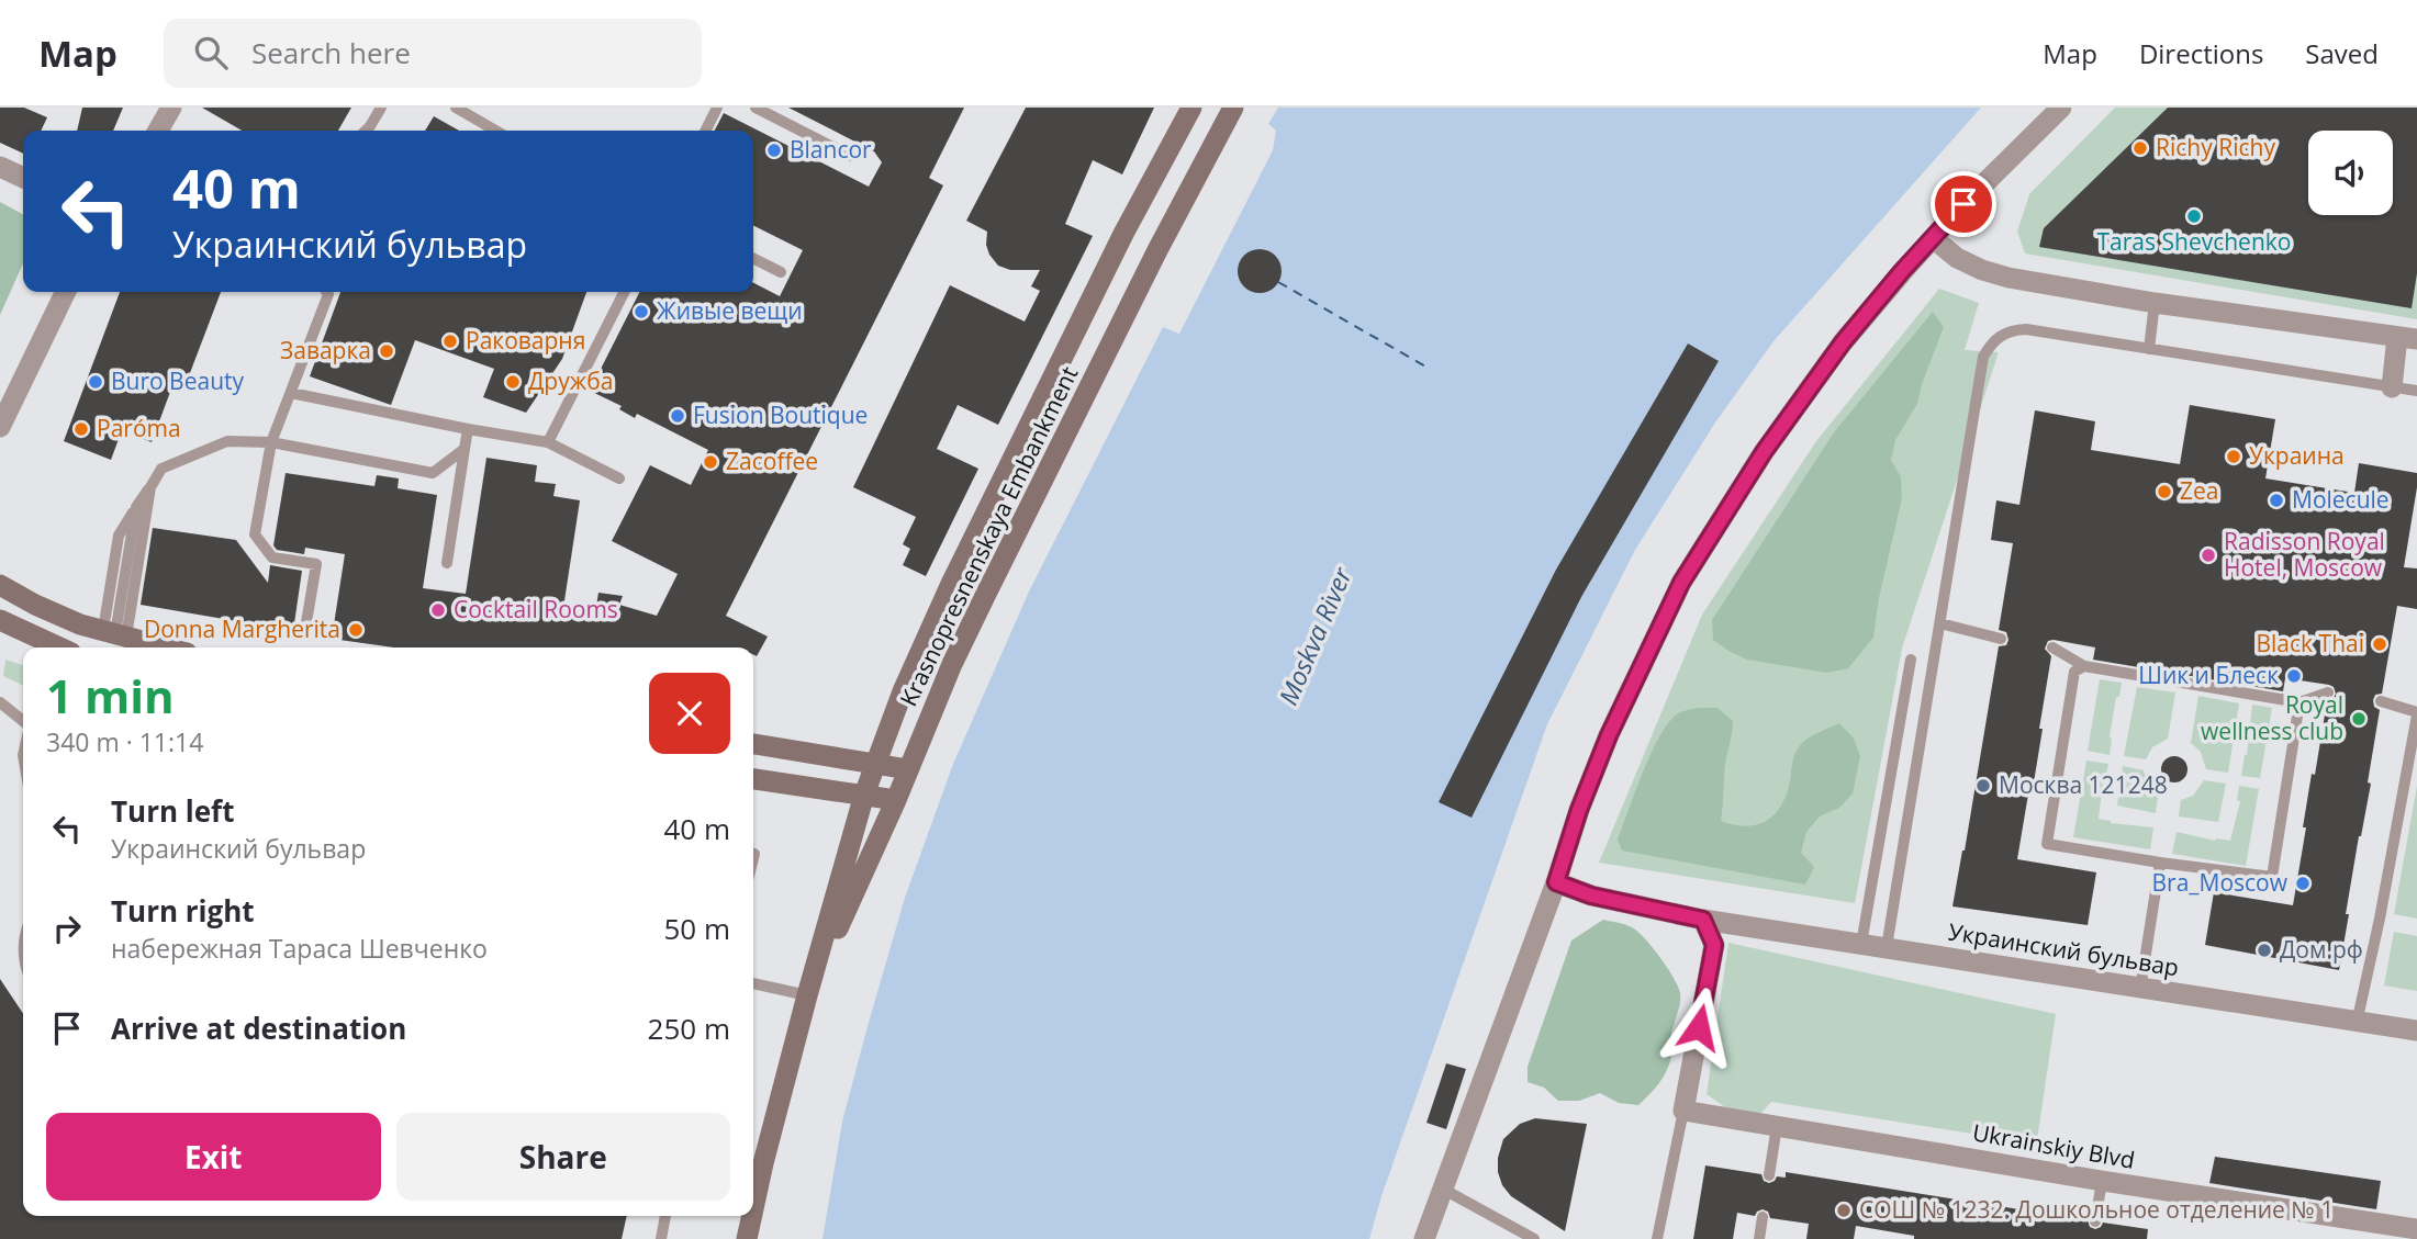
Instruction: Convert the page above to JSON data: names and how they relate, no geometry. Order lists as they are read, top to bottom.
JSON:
{
  "streets": {
    "main road": ["Krasnopresnenskaya Embankment"],
    "street": ["Украинский бульвар", "Ukrainskiy Blvd"]
  },
  "water": ["Moskva River"],
  "places": [
    "Richy Richy",
    "Blancor",
    "Taras Shevchenko",
    "Живые вещи",
    "Раковарня",
    "Заварка",
    "Buro Beauty",
    "Дружба",
    "Fusion Boutique",
    "Paróma",
    "Украина",
    "Zacoffee",
    "Zea",
    "Molecule",
    "Radisson Royal Hotel, Moscow",
    "Cocktail Rooms",
    "Donna Margherita",
    "Black Thai",
    "Шик и Блеск",
    "Royal wellness club",
    "Москва 121248",
    "Bra_Moscow",
    "Дом.рф",
    "СОШ № 1232. Дошкольное отделение № 1"
  ],
  "page": {
    "header": "Map",
    "search": "Search here",
    "nav": ["Map", "Directions", "Saved"],
    "turn": ["40 m", "Украинский бульвар"],
    "heading": ["1 min", "340 m · 11:14"],
    "list": [
      {
        "name": "Turn left",
        "note": "Украинский бульвар",
        "value": "40 m"
      },
      {
        "name": "Turn right",
        "note": "набережная Тараса Шевченко",
        "value": "50 m"
      },
      {
        "name": "Arrive at destination",
        "value": "250 m"
      }
    ],
    "buttons": ["Exit", "Share"]
  }
}
